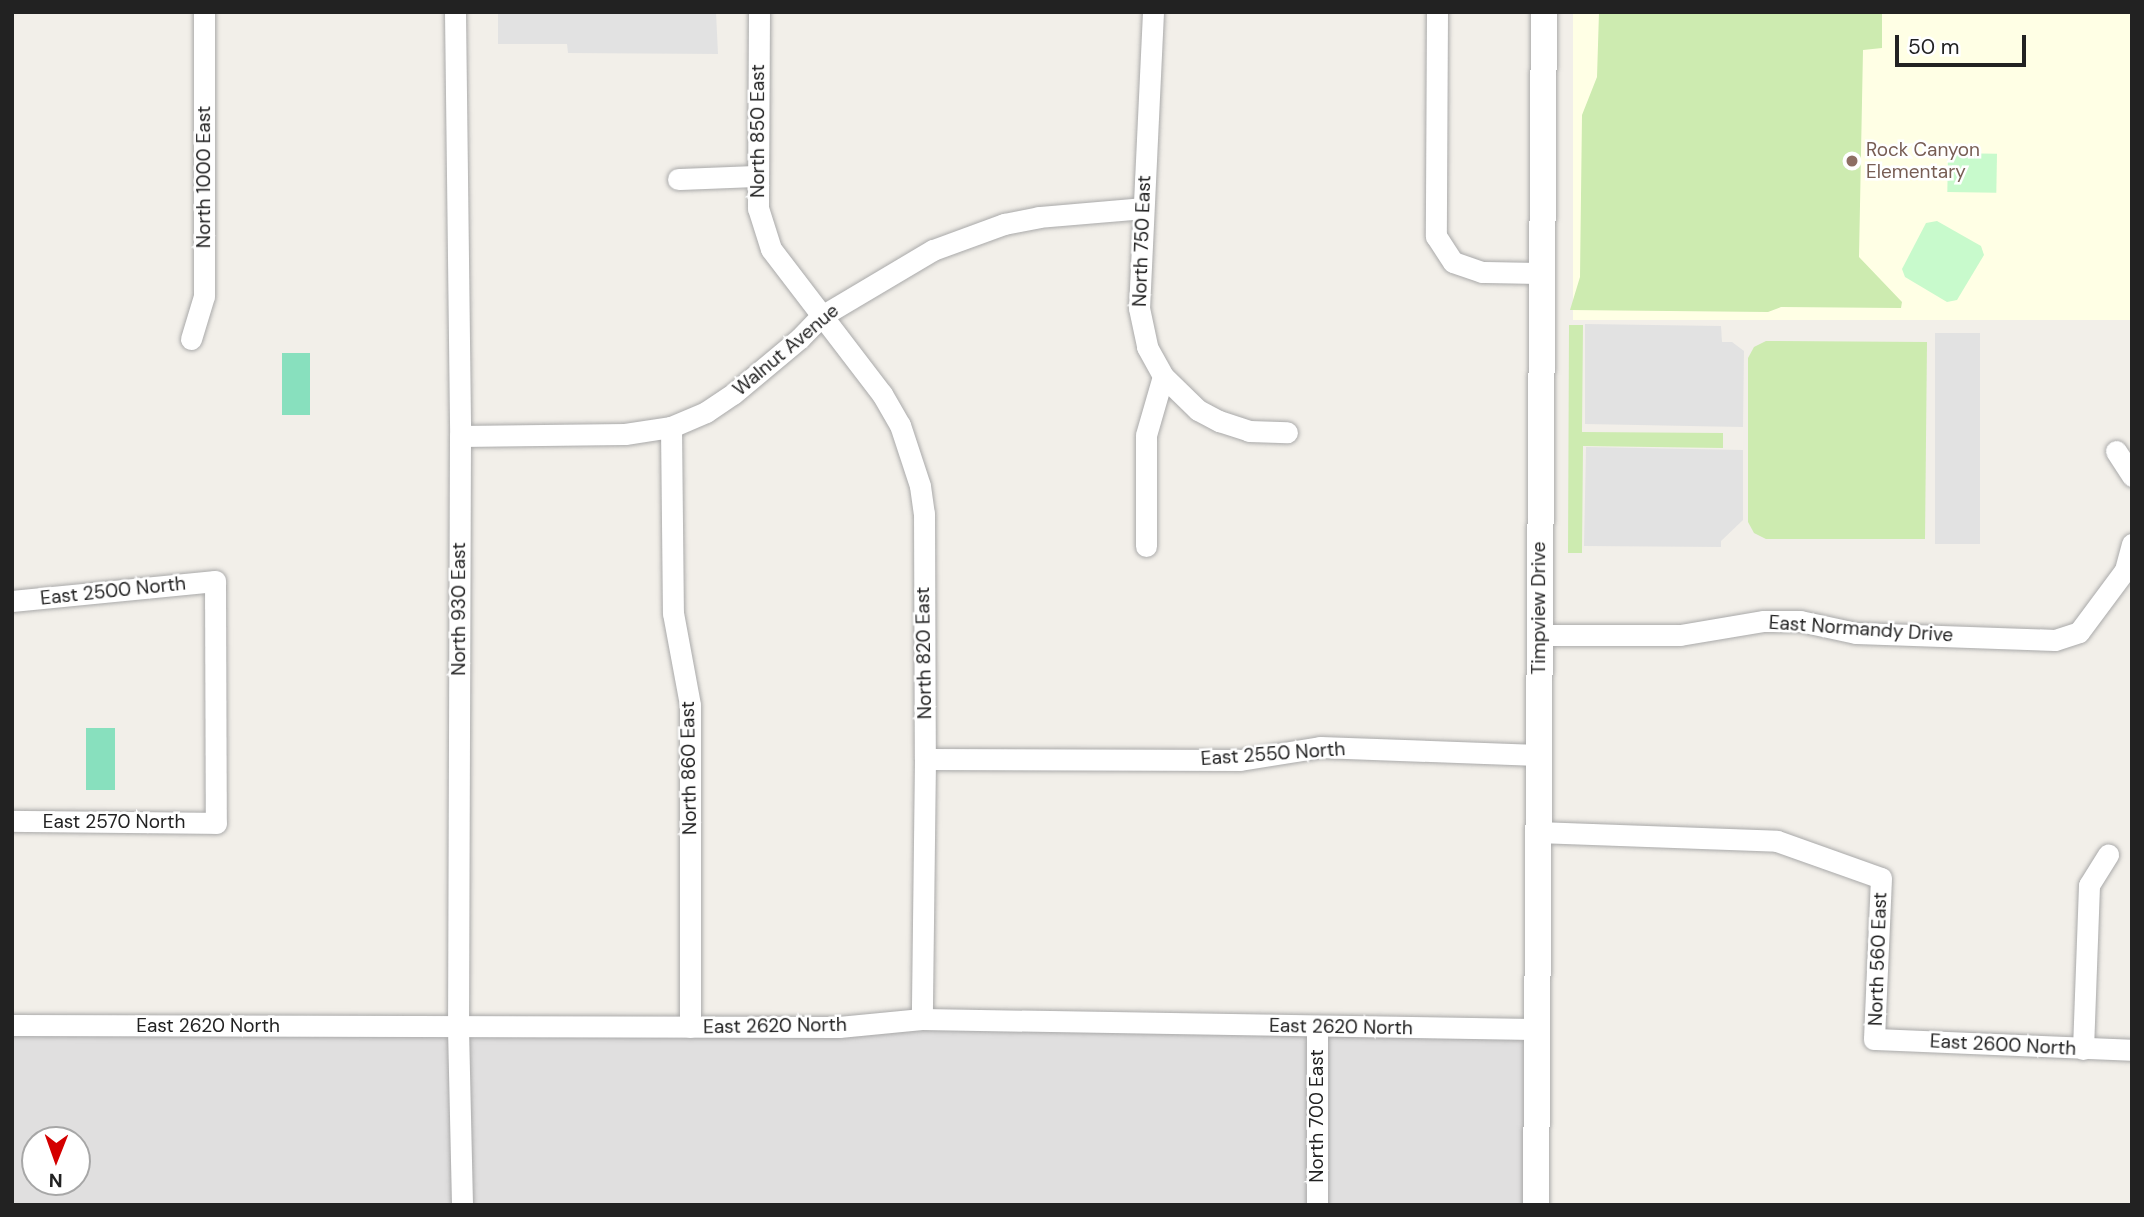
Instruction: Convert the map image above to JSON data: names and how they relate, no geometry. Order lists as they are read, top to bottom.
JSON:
{
  "streets": {
    "street": [
      "North 850 East",
      "North 1000 East",
      "North 750 East",
      "Walnut Avenue",
      "East 2500 North",
      "Timpview Drive",
      "North 930 East",
      "East Normandy Drive",
      "North 820 East",
      "East 2550 North",
      "North 860 East",
      "East 2570 North",
      "North 560 East",
      "East 2620 North",
      "East 2600 North",
      "North 700 East"
    ]
  },
  "crossings": [
    ["North 850 East", "Walnut Avenue"],
    ["North 850 East", "North 820 East"],
    ["North 750 East", "Walnut Avenue"],
    ["Walnut Avenue", "North 930 East"],
    ["Walnut Avenue", "North 820 East"],
    ["Walnut Avenue", "North 860 East"],
    ["East 2500 North", "East 2570 North"],
    ["Timpview Drive", "East Normandy Drive"],
    ["Timpview Drive", "East 2550 North"],
    ["Timpview Drive", "North 560 East"],
    ["Timpview Drive", "East 2620 North"],
    ["North 930 East", "East 2620 North"],
    ["North 820 East", "East 2550 North"],
    ["North 820 East", "East 2620 North"],
    ["North 860 East", "East 2620 North"],
    ["North 560 East", "East 2600 North"],
    ["East 2620 North", "North 700 East"]
  ],
  "places": ["Rock Canyon Elementary"],
  "scale_bar": "50 m",
  "north": "bottom"
}
